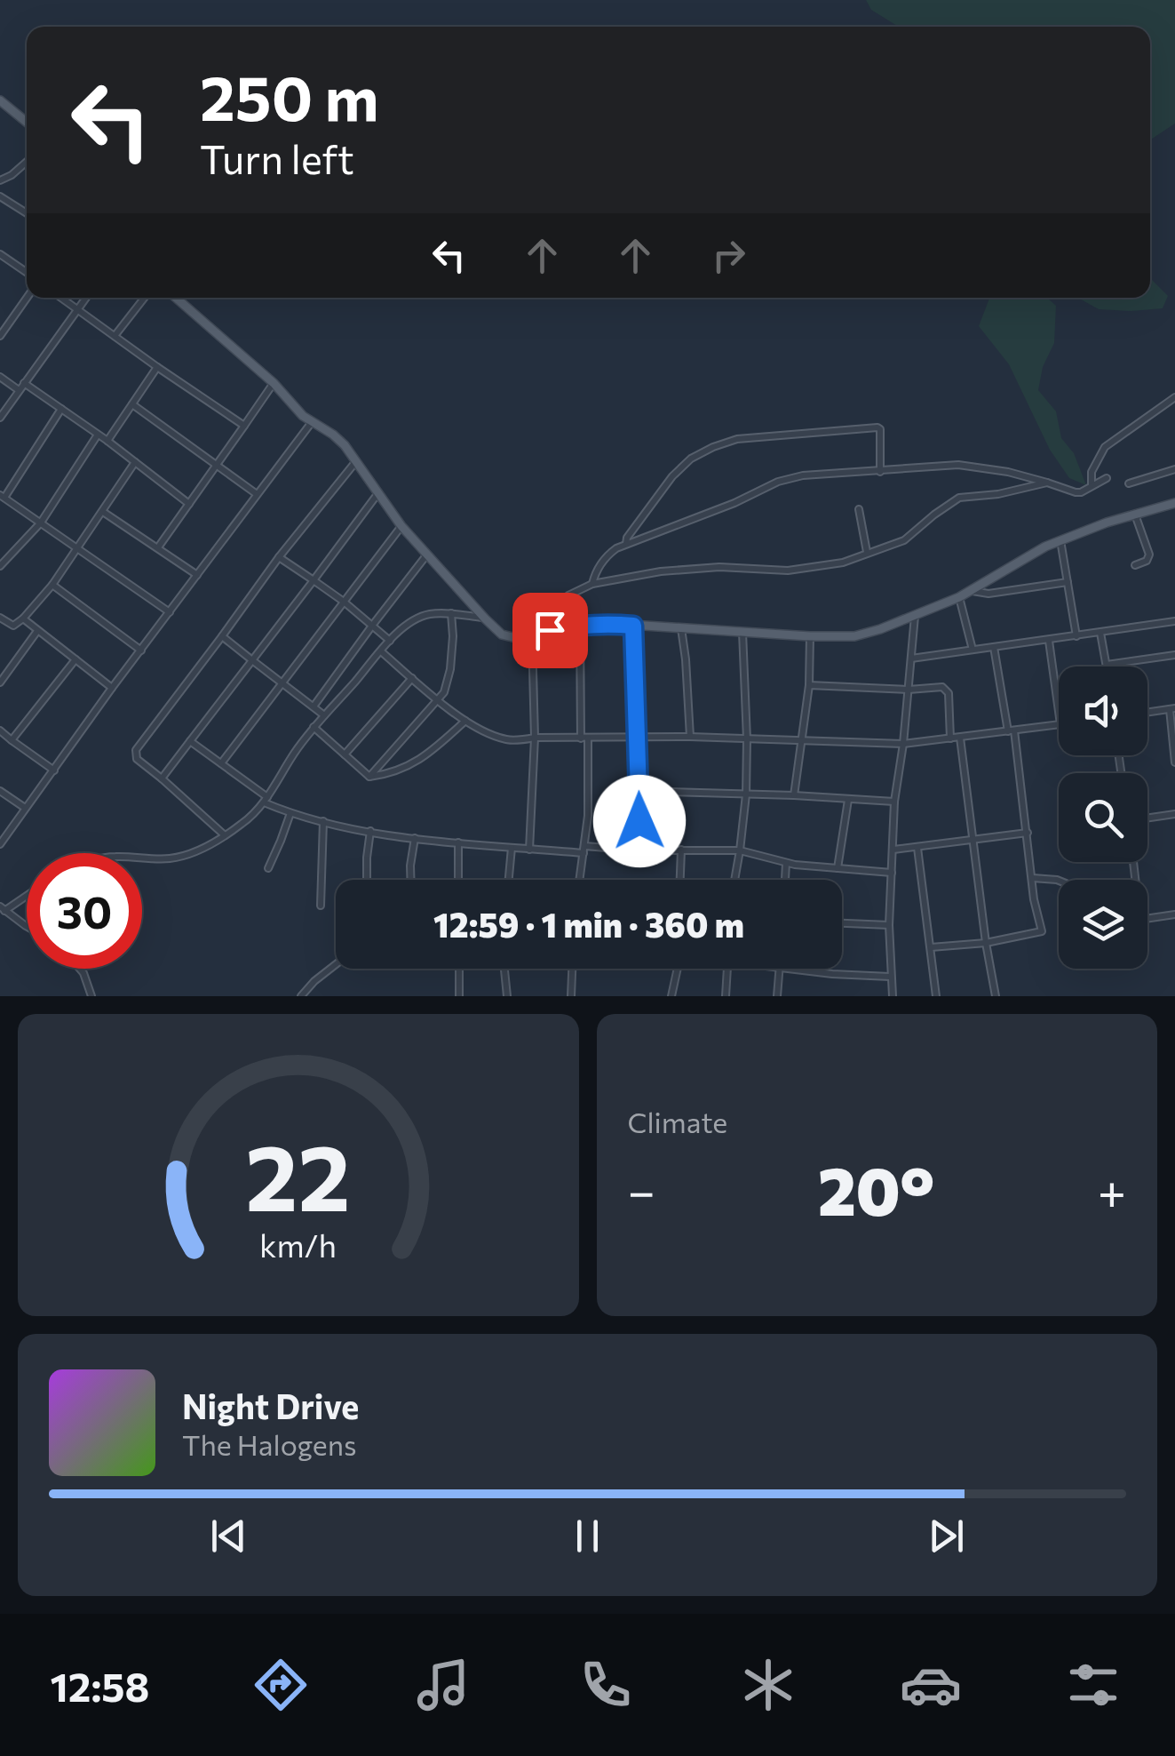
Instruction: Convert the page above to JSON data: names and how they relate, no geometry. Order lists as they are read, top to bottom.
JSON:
{
  "page": {
    "turn": ["250 m", "Turn left"],
    "limit": "30",
    "trip": "12:59 · 1 min · 360 m",
    "tile": "Climate",
    "heat": ["−", "20°", "+"],
    "song": ["Night Drive", "The Halogens"],
    "tabs": "12:58",
    "gauge": ["22", "km/h"]
  }
}
